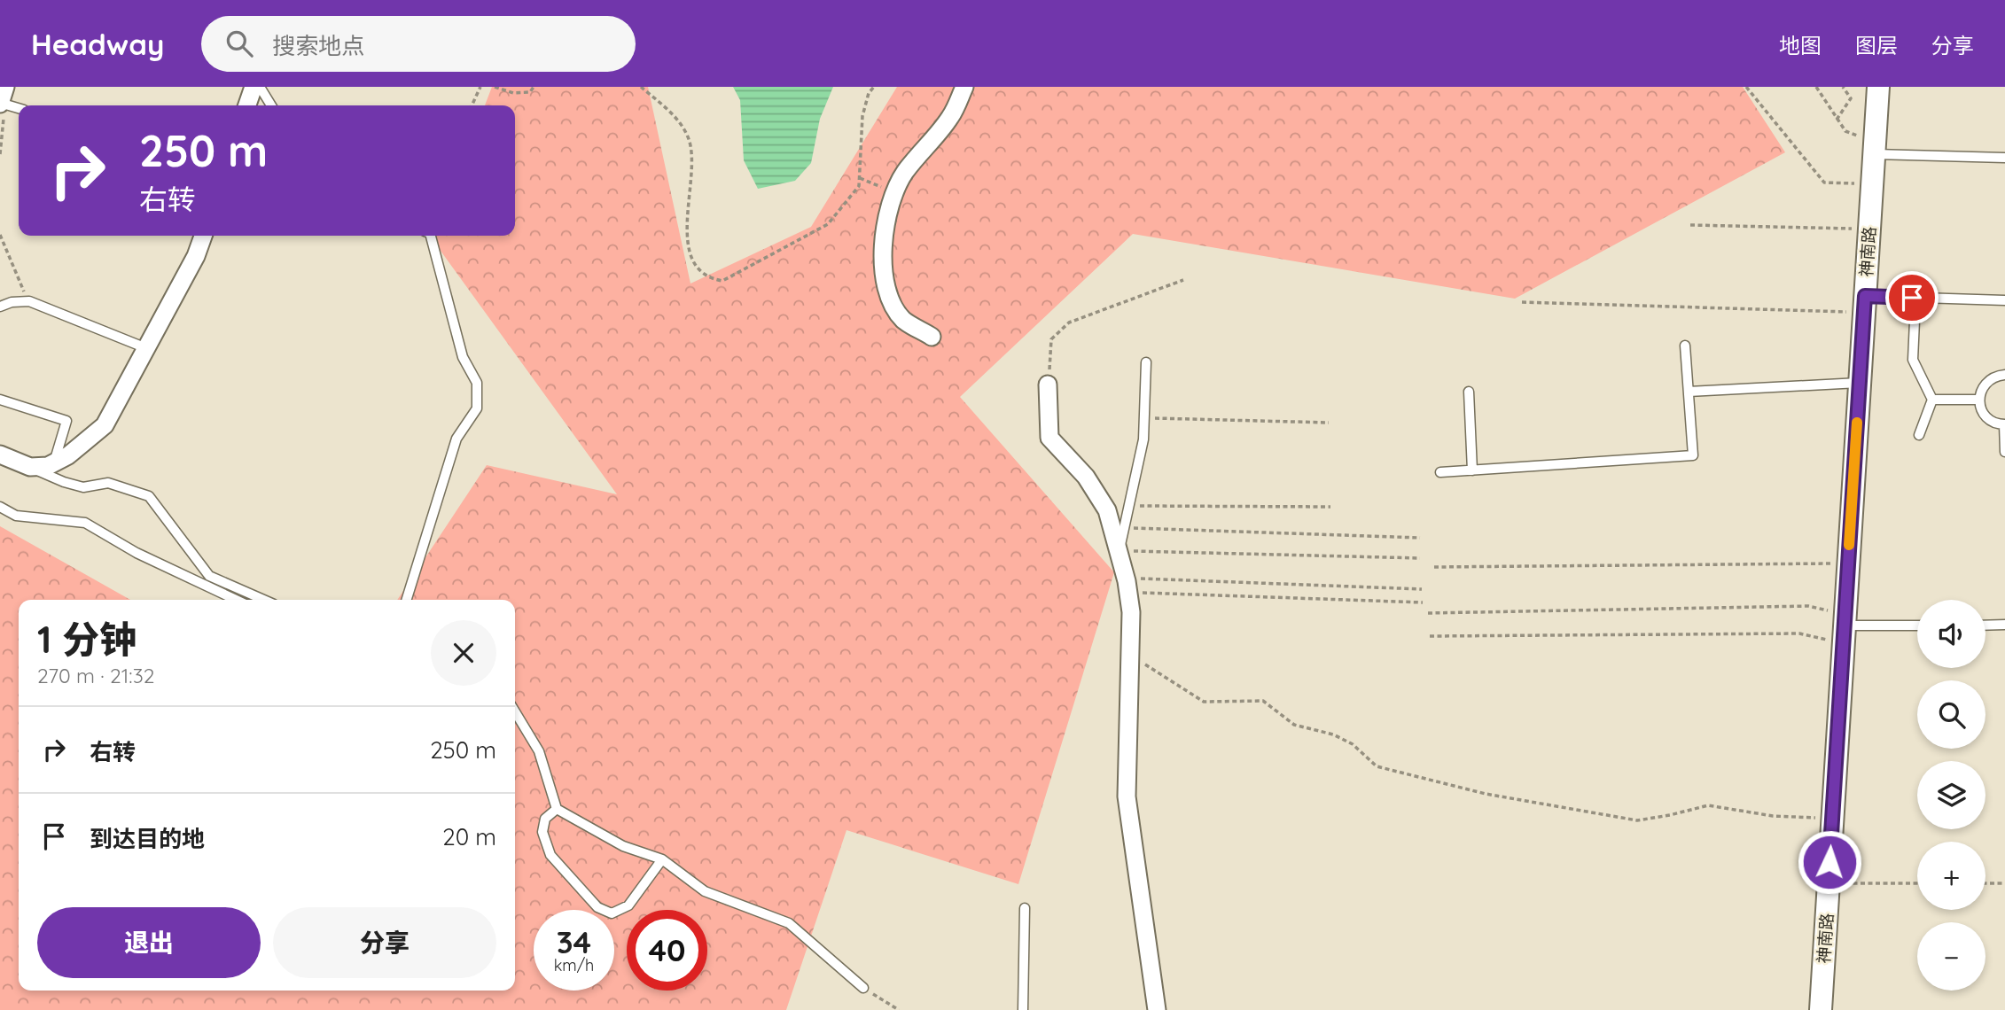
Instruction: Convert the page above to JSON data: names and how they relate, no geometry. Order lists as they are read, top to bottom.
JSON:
{
  "streets": {
    "street": ["神南路"]
  },
  "page": {
    "header": "Headway",
    "search": "搜索地点",
    "nav": ["地图", "图层", "分享"],
    "turn": ["250 m", "右转"],
    "map_buttons": ["+", "−"],
    "heading": ["1 分钟", "270 m · 21:32"],
    "list": [
      {
        "name": "右转",
        "value": "250 m"
      },
      {
        "name": "到达目的地",
        "value": "20 m"
      }
    ],
    "buttons": ["退出", "分享"],
    "speed": "34 km/h",
    "limit": "40"
  }
}
